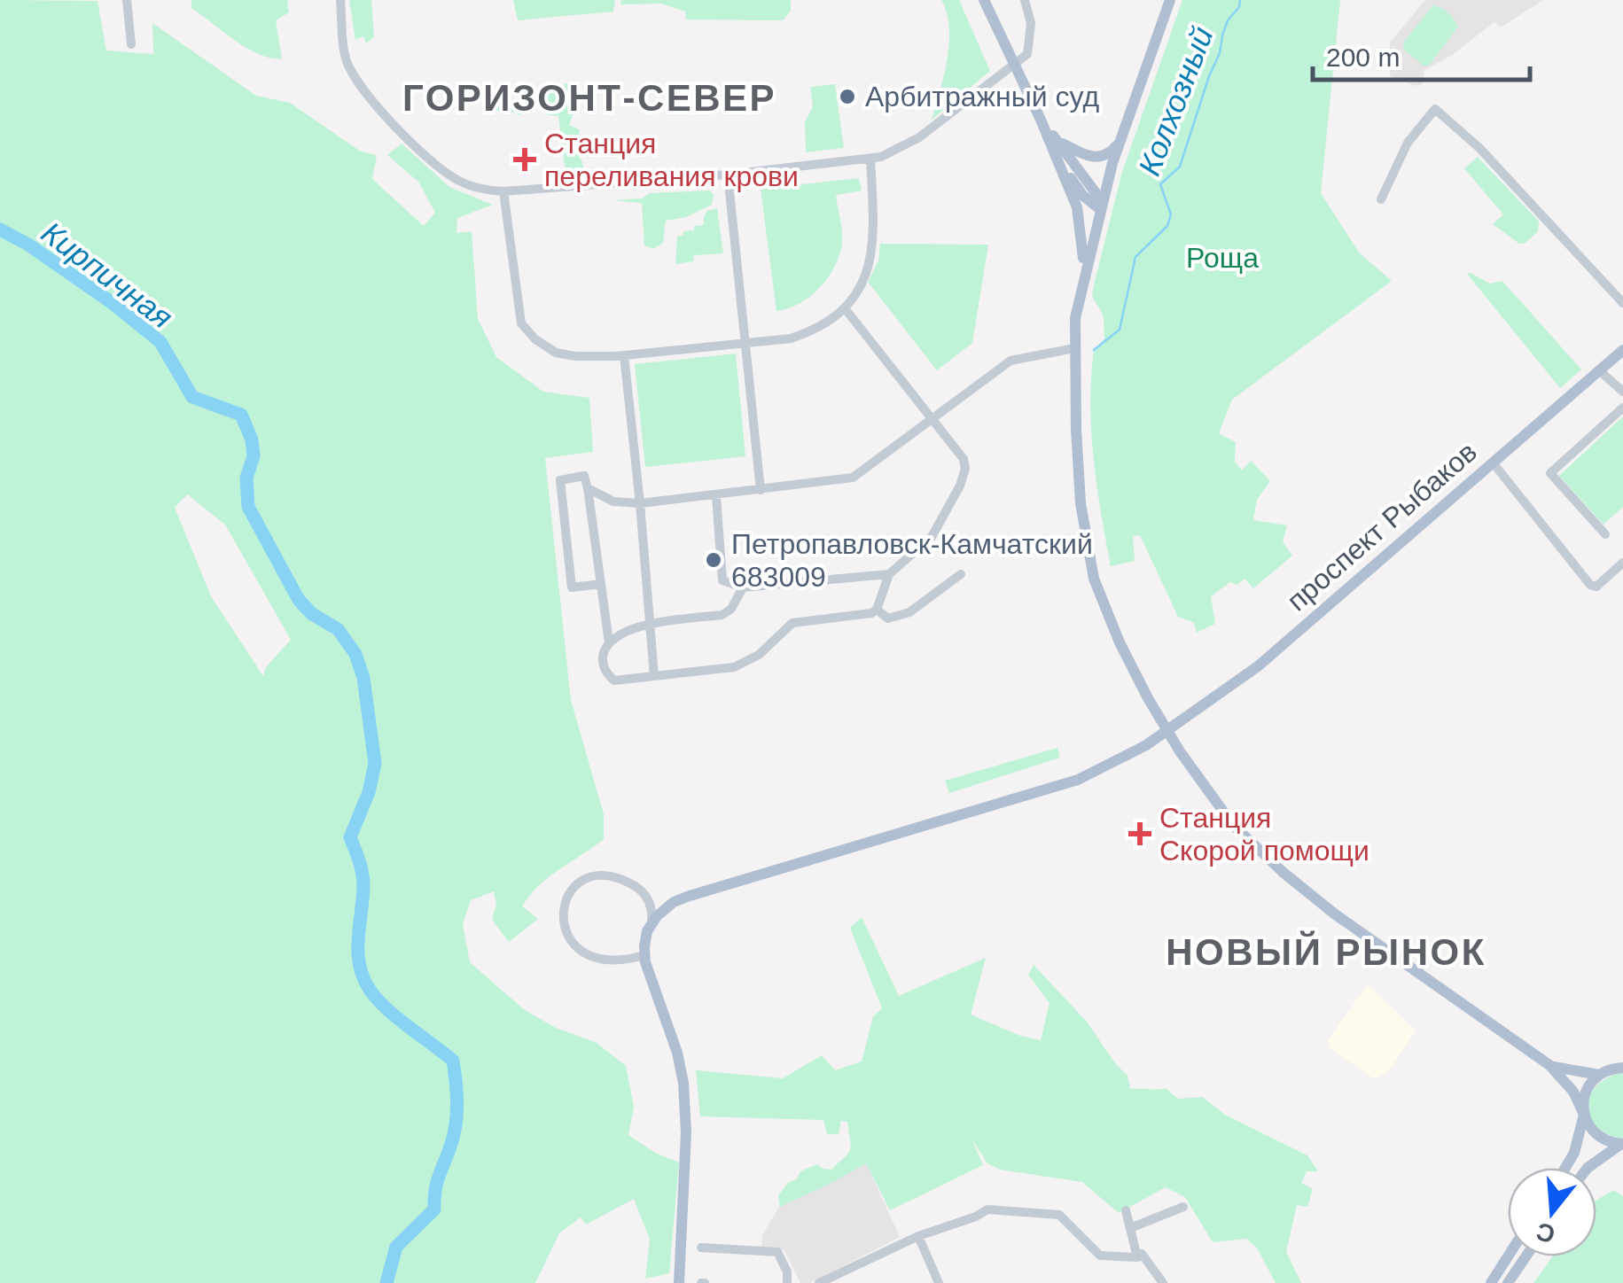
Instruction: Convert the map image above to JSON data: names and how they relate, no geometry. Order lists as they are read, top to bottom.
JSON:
{
  "streets": {
    "main road": ["проспект Рыбаков"]
  },
  "districts": ["ГОРИЗОНТ-СЕВЕР", "НОВЫЙ РЫНОК"],
  "water": ["Колхозный", "Кирпичная"],
  "parks": ["Роща"],
  "places": {
    "other": ["Арбитражный суд", "Петропавловск-Камчатский 683009"],
    "health": ["Станция переливания крови", "Станция Скорой помощи"]
  },
  "scale_bar": "200 m",
  "north": "bottom"
}
